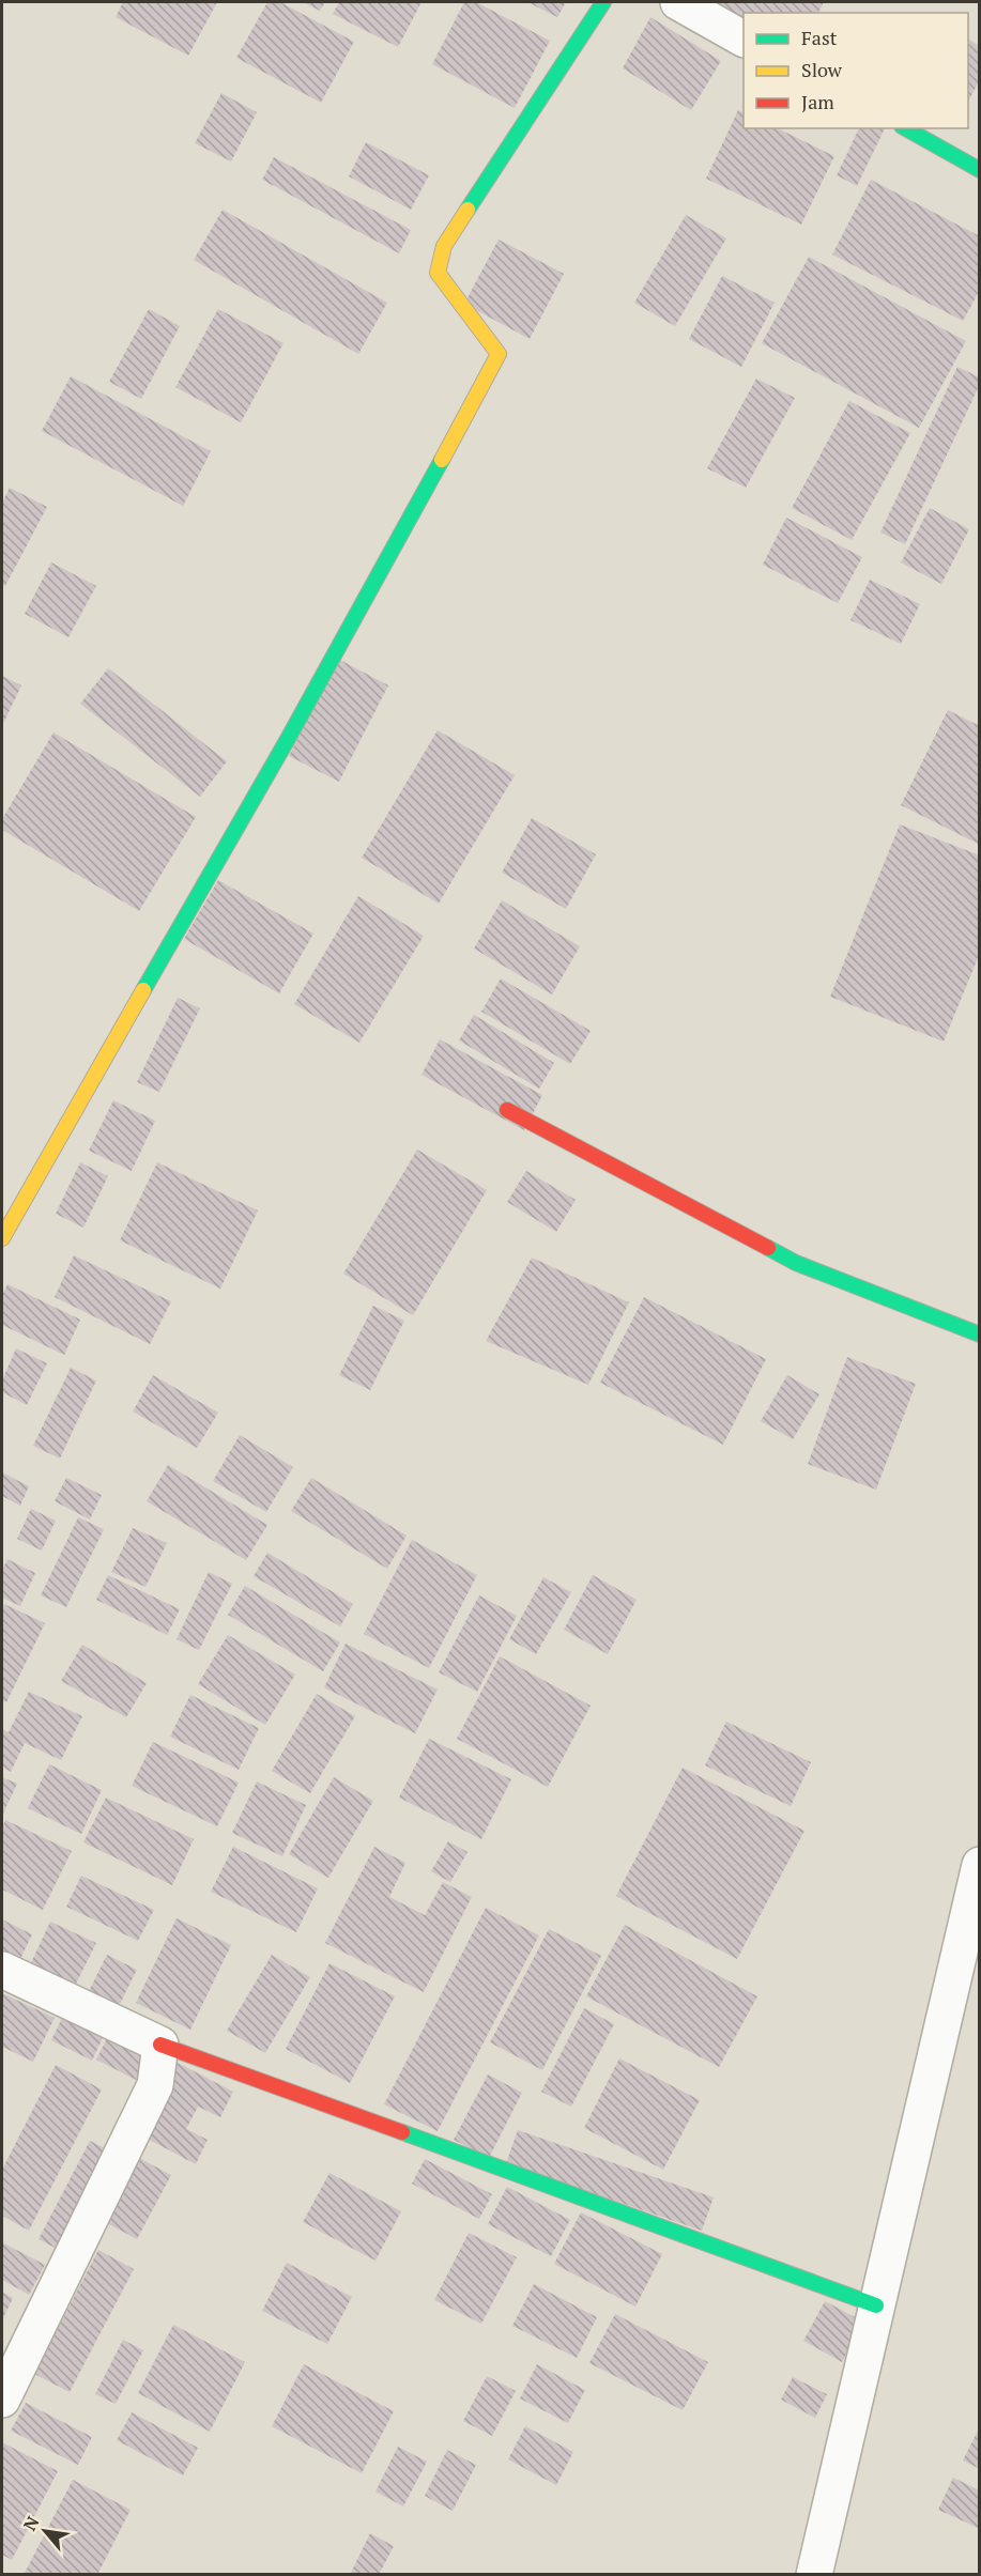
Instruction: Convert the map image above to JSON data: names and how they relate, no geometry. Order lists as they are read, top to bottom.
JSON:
{
  "legend": ["Fast", "Slow", "Jam"],
  "north": "top left"
}
